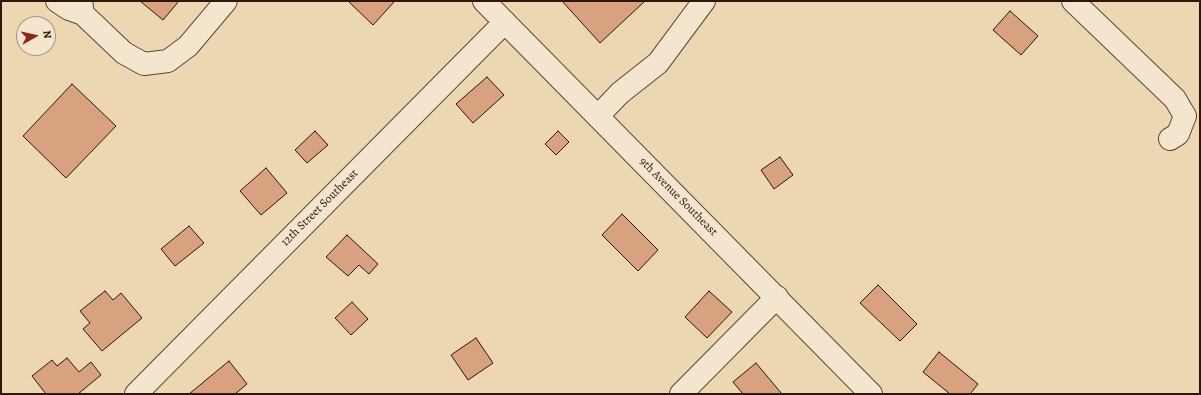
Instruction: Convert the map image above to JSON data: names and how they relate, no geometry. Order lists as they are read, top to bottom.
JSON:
{
  "streets": {
    "street": ["9th Avenue Southeast", "12th Street Southeast"]
  },
  "crossings": [
    ["9th Avenue Southeast", "12th Street Southeast"]
  ],
  "north": "right"
}
